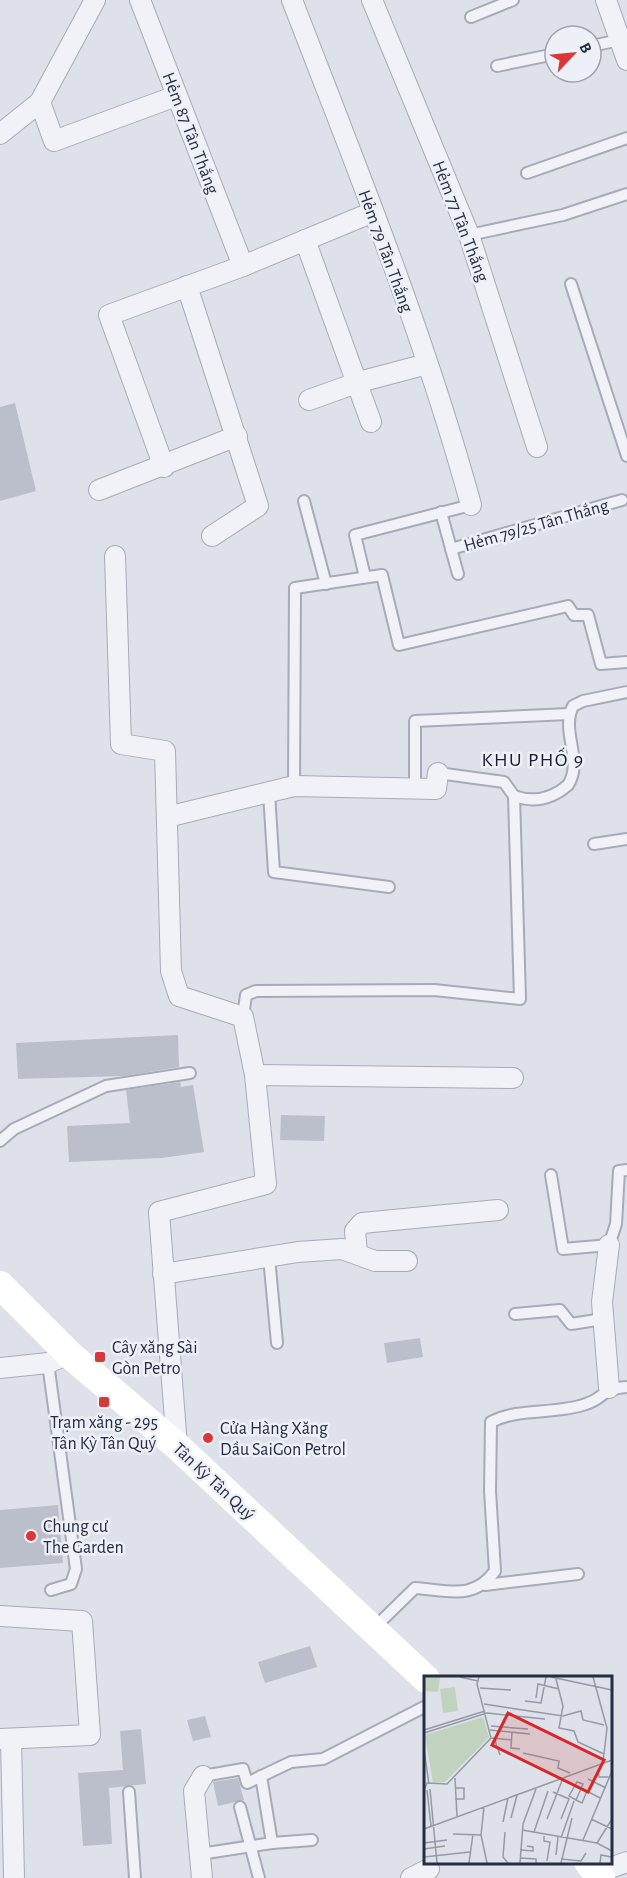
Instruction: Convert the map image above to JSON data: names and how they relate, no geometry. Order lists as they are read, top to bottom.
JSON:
{
  "streets": {
    "main road": ["Tân Kỳ Tân Quý"],
    "street": ["Hẻm 87 Tân Thắng", "Hẻm 77 Tân Thắng", "Hẻm 79 Tân Thắng"],
    "lane": ["Hẻm 79/25 Tân Thắng"]
  },
  "districts": ["KHU PHỐ 9"],
  "places": {
    "transit": ["Cây xăng Sài Gòn Petro", "Trạm xăng - 295 Tân Kỳ Tân Quý"],
    "other": ["Cửa Hàng Xăng Dầu SaiGon Petrol", "Chung cư The Garden"]
  },
  "north": "top right"
}
